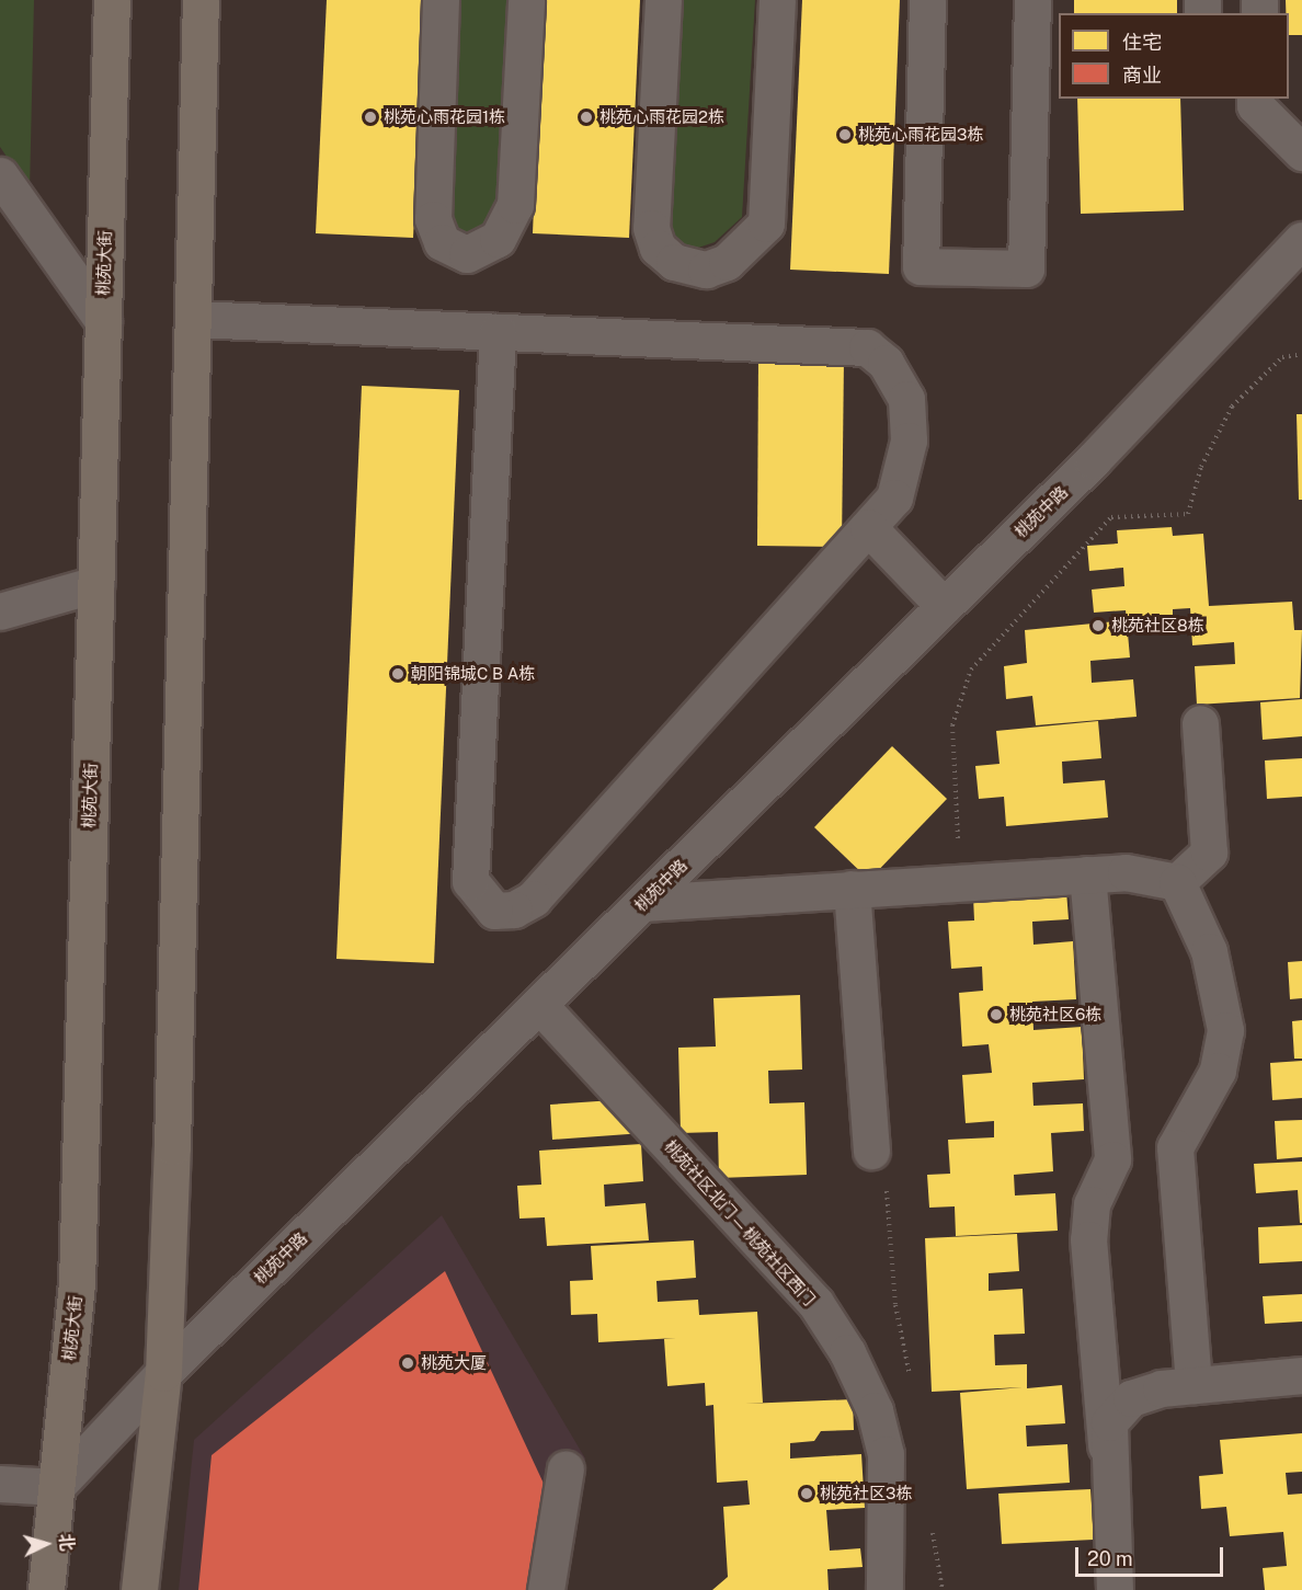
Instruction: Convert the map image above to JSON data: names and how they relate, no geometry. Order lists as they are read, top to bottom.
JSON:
{
  "streets": {
    "main road": ["桃苑大街"],
    "street": ["桃苑中路", "桃苑社区北门—桃苑社区西门"]
  },
  "crossings": [
    ["桃苑大街", "桃苑中路"],
    ["桃苑中路", "桃苑社区北门—桃苑社区西门"]
  ],
  "places": [
    "桃苑心雨花园1栋",
    "桃苑心雨花园2栋",
    "桃苑心雨花园3栋",
    "桃苑社区8栋",
    "朝阳锦城C B A栋",
    "桃苑社区6栋",
    "桃苑大厦",
    "桃苑社区3栋"
  ],
  "legend": ["住宅", "商业"],
  "scale_bar": "20 m",
  "north": "right"
}
